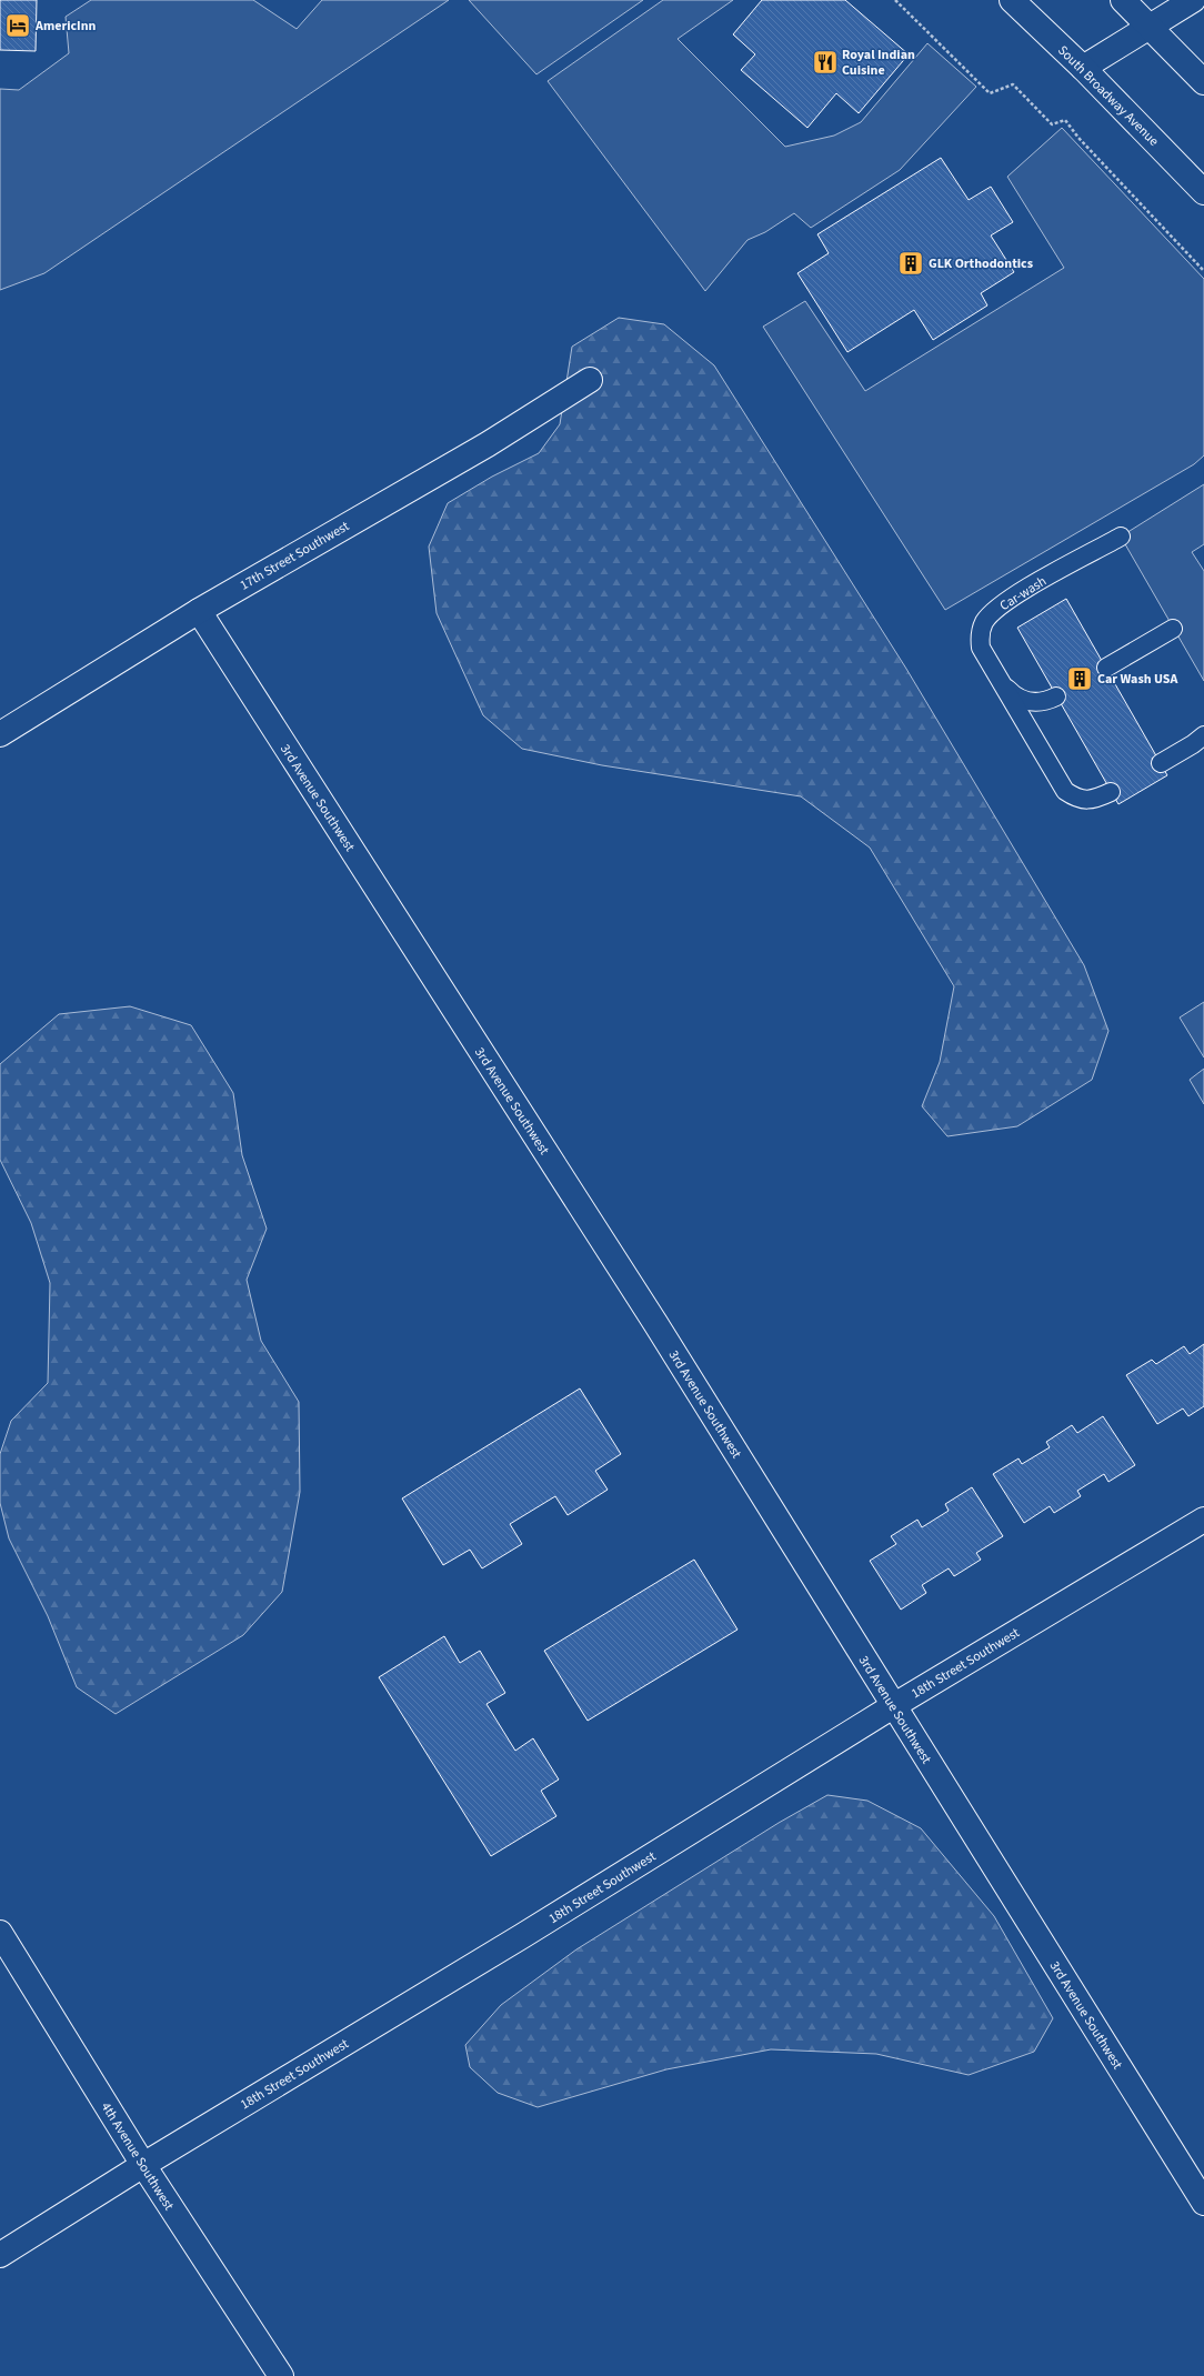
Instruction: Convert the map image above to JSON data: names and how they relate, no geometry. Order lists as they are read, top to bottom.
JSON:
{
  "streets": {
    "street": [
      "South Broadway Avenue",
      "17th Street Southwest",
      "3rd Avenue Southwest",
      "18th Street Southwest",
      "4th Avenue Southwest"
    ],
    "lane": ["Car-wash"]
  },
  "crossings": [
    ["17th Street Southwest", "3rd Avenue Southwest"],
    ["3rd Avenue Southwest", "18th Street Southwest"],
    ["18th Street Southwest", "4th Avenue Southwest"]
  ],
  "places": {
    "hotel": ["AmericInn"],
    "restaurant": ["Royal Indian Cuisine"],
    "building": ["GLK Orthodontics", "Car Wash USA"]
  }
}
